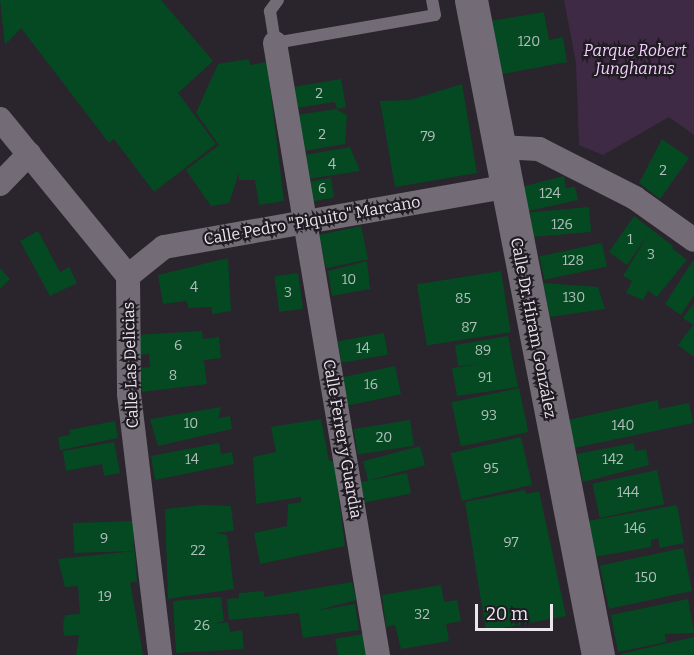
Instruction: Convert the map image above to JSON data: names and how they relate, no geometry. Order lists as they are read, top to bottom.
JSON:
{
  "streets": {
    "street": [
      "Calle Pedro \"Piquito\" Marcano",
      "Calle Dr. Hiram González",
      "Calle Las Delicias",
      "Calle Ferrer y Guardia"
    ]
  },
  "crossings": [
    ["Calle Pedro \"Piquito\" Marcano", "Calle Dr. Hiram González"],
    ["Calle Pedro \"Piquito\" Marcano", "Calle Las Delicias"],
    ["Calle Pedro \"Piquito\" Marcano", "Calle Ferrer y Guardia"]
  ],
  "parks": ["Parque Robert Junghanns"],
  "house_numbers": [
    "120",
    "2",
    "2",
    "79",
    "4",
    "2",
    "6",
    "124",
    "126",
    "1",
    "3",
    "128",
    "10",
    "4",
    "3",
    "130",
    "85",
    "87",
    "6",
    "14",
    "89",
    "8",
    "91",
    "16",
    "93",
    "10",
    "140",
    "20",
    "14",
    "142",
    "95",
    "144",
    "146",
    "9",
    "97",
    "22",
    "150",
    "19",
    "32",
    "26"
  ],
  "scale_bar": "20 m"
}
